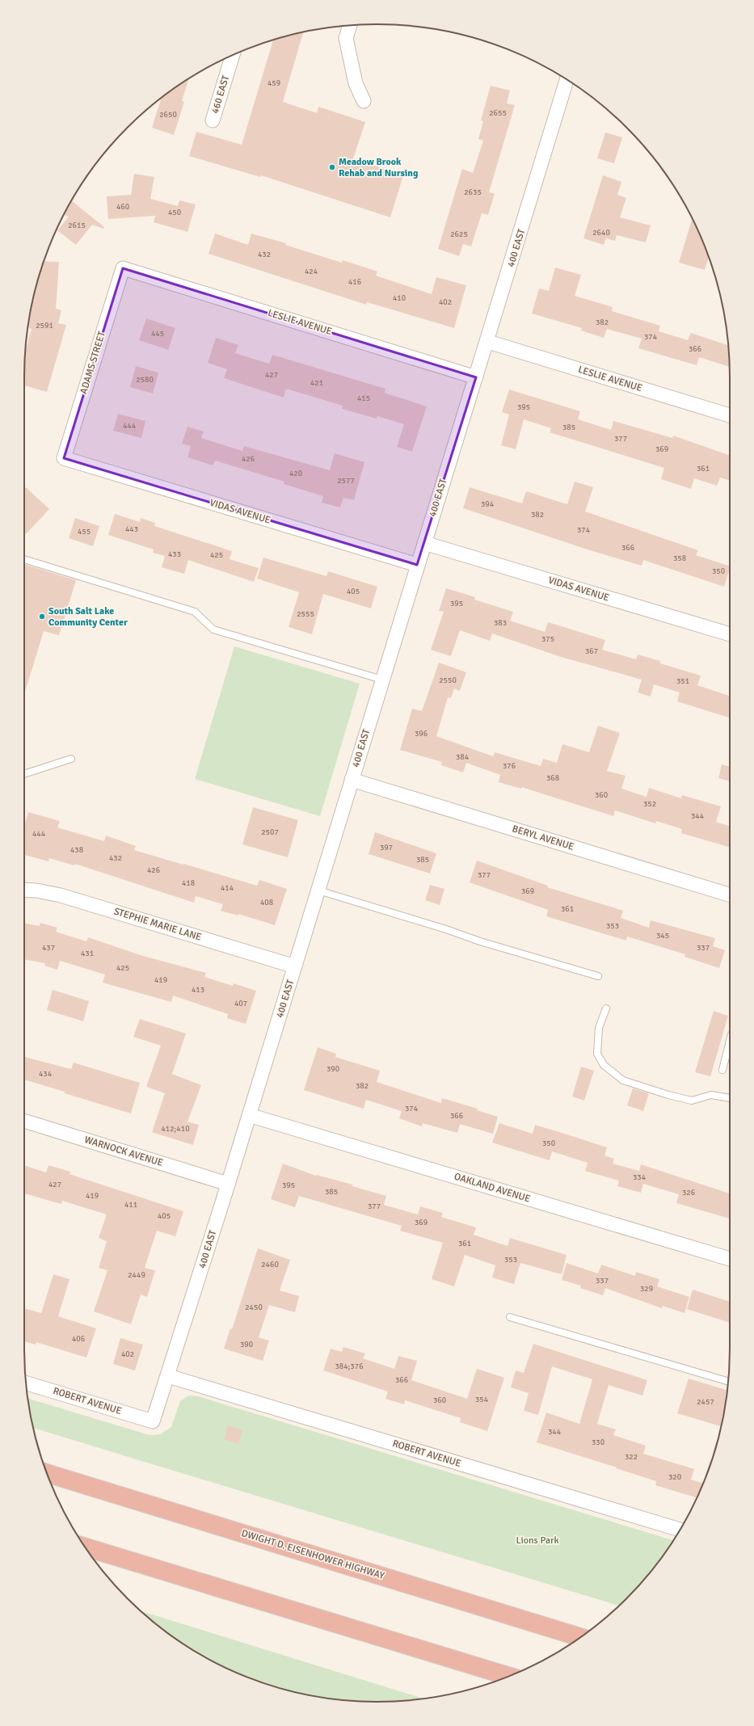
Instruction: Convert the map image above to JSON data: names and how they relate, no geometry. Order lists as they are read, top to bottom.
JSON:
{
  "streets": {
    "highway": ["DWIGHT D. EISENHOWER HIGHWAY"],
    "street": [
      "460 EAST",
      "400 EAST",
      "LESLIE AVENUE",
      "ADAMS STREET",
      "VIDAS AVENUE",
      "BERYL AVENUE",
      "STEPHIE MARIE LANE",
      "WARNOCK AVENUE",
      "OAKLAND AVENUE",
      "ROBERT AVENUE"
    ]
  },
  "crossings": [
    ["400 EAST", "LESLIE AVENUE"],
    ["400 EAST", "VIDAS AVENUE"],
    ["400 EAST", "BERYL AVENUE"],
    ["400 EAST", "STEPHIE MARIE LANE"],
    ["400 EAST", "WARNOCK AVENUE"],
    ["400 EAST", "OAKLAND AVENUE"],
    ["400 EAST", "ROBERT AVENUE"],
    ["LESLIE AVENUE", "ADAMS STREET"],
    ["ADAMS STREET", "VIDAS AVENUE"]
  ],
  "parks": ["Lions Park"],
  "places": ["Meadow Brook Rehab and Nursing", "South Salt Lake Community Center"],
  "house_numbers": [
    "459",
    "2655",
    "2650",
    "2635",
    "460",
    "450",
    "2615",
    "2640",
    "2625",
    "432",
    "424",
    "416",
    "410",
    "402",
    "382",
    "2591",
    "445",
    "374",
    "366",
    "427",
    "2580",
    "421",
    "415",
    "395",
    "444",
    "385",
    "377",
    "369",
    "426",
    "361",
    "420",
    "2577",
    "394",
    "382",
    "443",
    "374",
    "455",
    "366",
    "433",
    "425",
    "358",
    "350",
    "405",
    "395",
    "2555",
    "383",
    "375",
    "367",
    "2550",
    "351",
    "396",
    "384",
    "376",
    "368",
    "360",
    "352",
    "344",
    "2507",
    "444",
    "397",
    "438",
    "432",
    "385",
    "426",
    "377",
    "418",
    "414",
    "369",
    "408",
    "361",
    "353",
    "345",
    "437",
    "337",
    "431",
    "425",
    "419",
    "413",
    "407",
    "390",
    "434",
    "382",
    "374",
    "366",
    "412;410",
    "350",
    "334",
    "427",
    "395",
    "385",
    "326",
    "419",
    "411",
    "377",
    "405",
    "369",
    "361",
    "353",
    "2460",
    "2449",
    "337",
    "329",
    "2450",
    "406",
    "390",
    "402",
    "384;376",
    "366",
    "354",
    "360",
    "2457",
    "344",
    "330",
    "322",
    "320"
  ]
}
